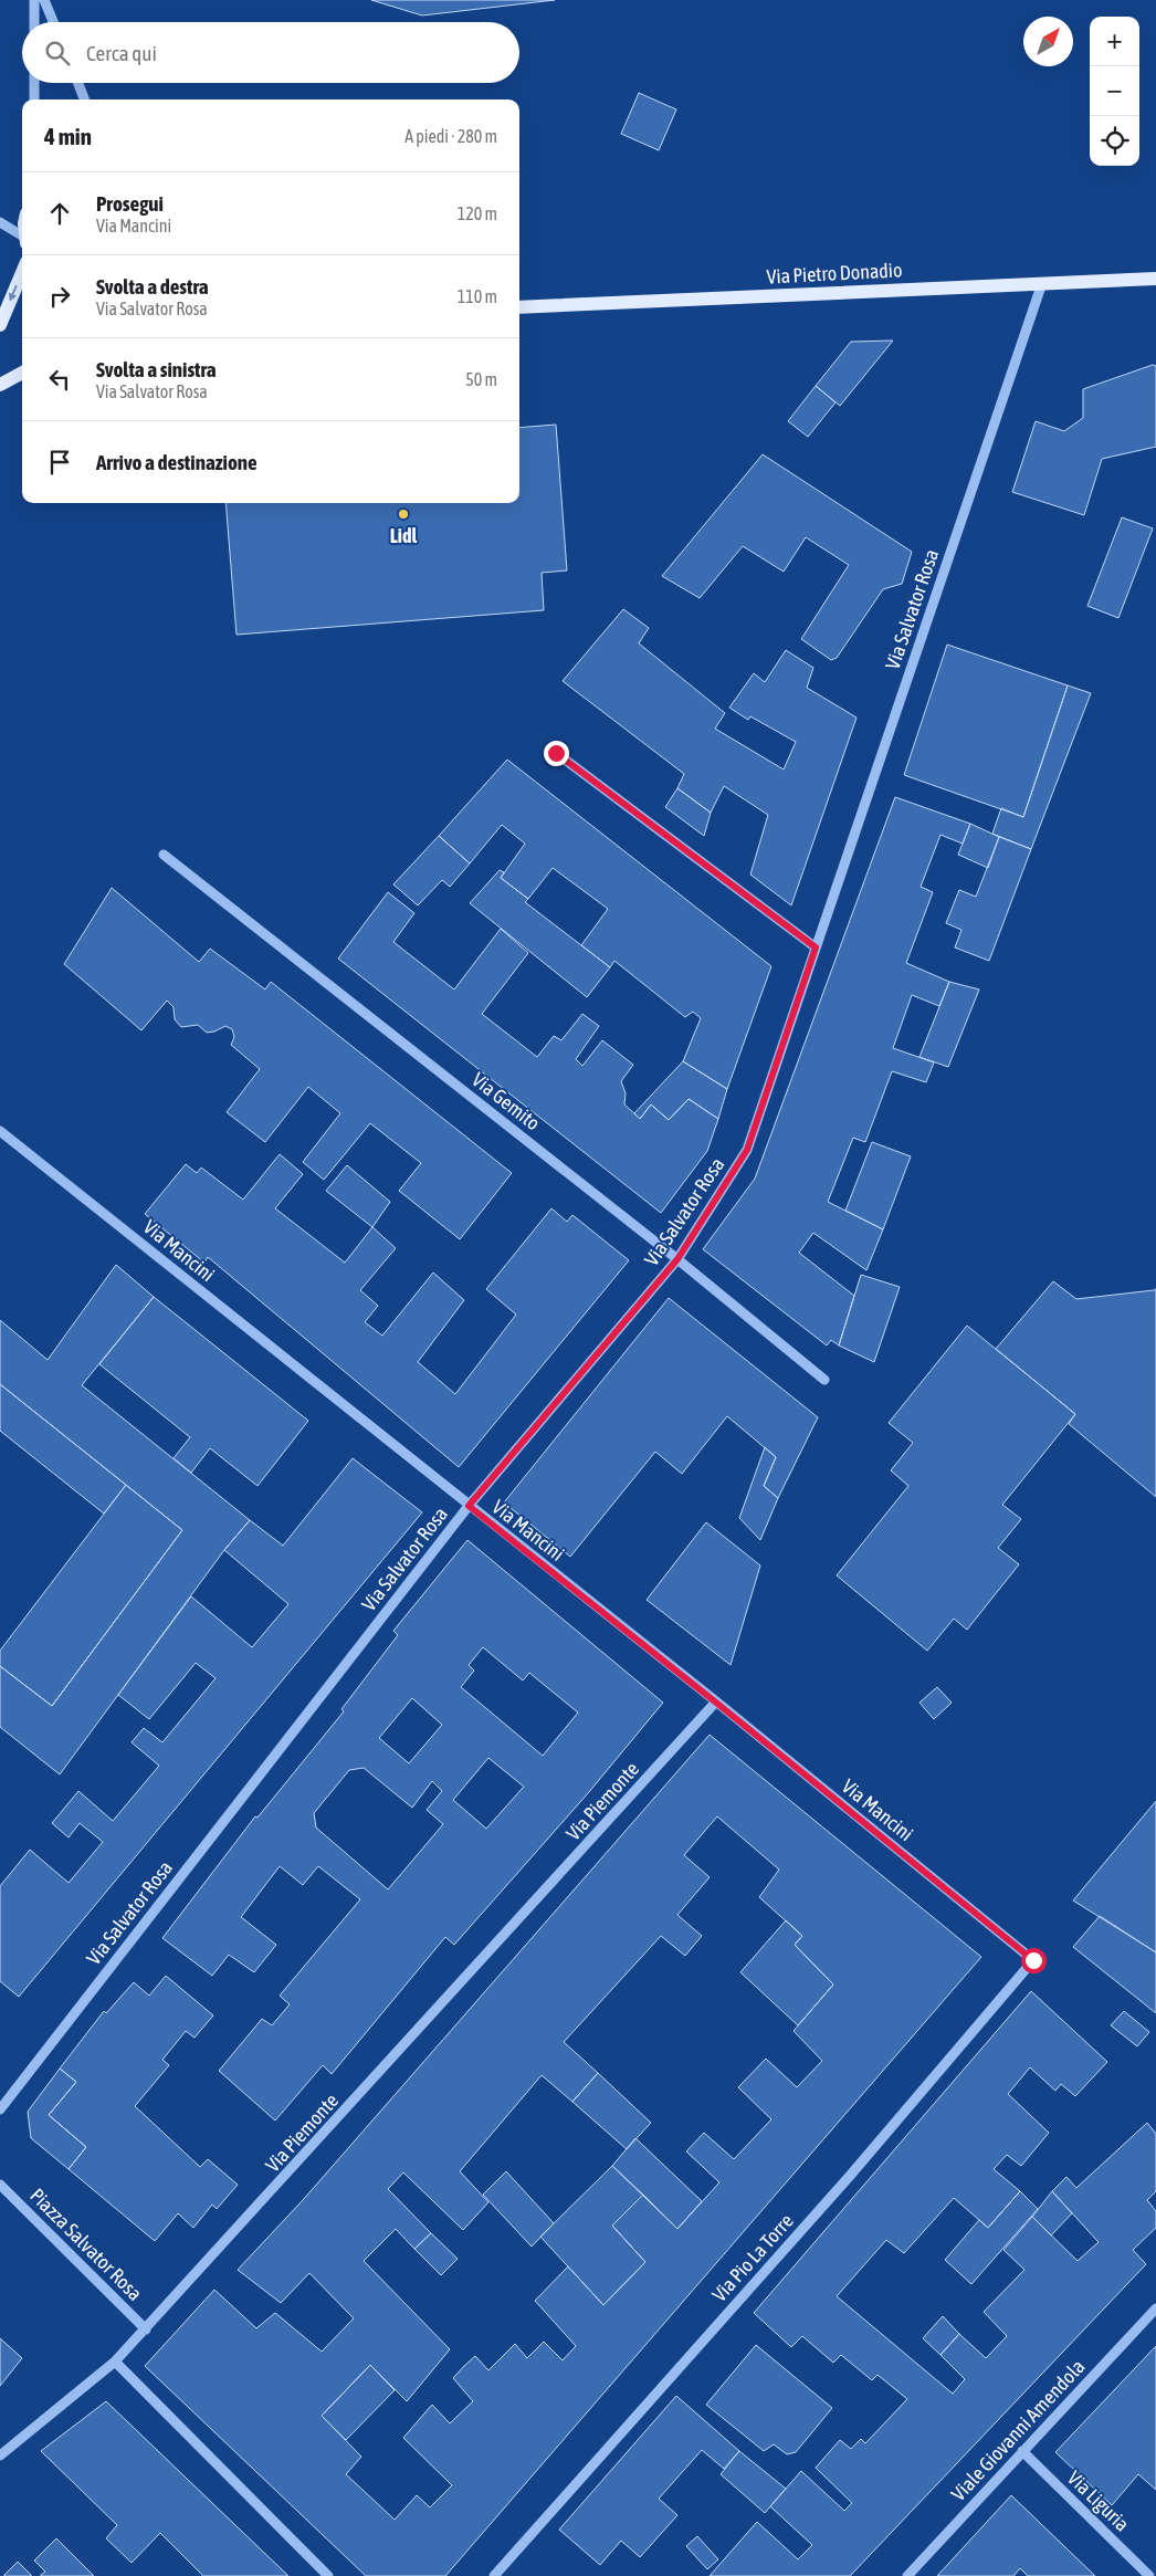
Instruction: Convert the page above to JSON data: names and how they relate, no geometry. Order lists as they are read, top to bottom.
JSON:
{
  "streets": {
    "main road": ["Via Pietro Donadio"],
    "street": [
      "Via Salvator Rosa",
      "Via Gemito",
      "Via Mancini",
      "Via Piemonte",
      "Piazza Salvator Rosa",
      "Via Pio La Torre",
      "Viale Giovanni Amendola",
      "Via Liguria"
    ]
  },
  "crossings": [
    ["Via Pietro Donadio", "Via Salvator Rosa"],
    ["Via Salvator Rosa", "Via Gemito"],
    ["Via Salvator Rosa", "Via Mancini"],
    ["Via Mancini", "Via Piemonte"],
    ["Via Mancini", "Via Pio La Torre"],
    ["Via Piemonte", "Piazza Salvator Rosa"],
    ["Viale Giovanni Amendola", "Via Liguria"]
  ],
  "places": ["Lidl"],
  "north": "top right",
  "page": {
    "map_buttons": ["+", "−"],
    "search": "Cerca qui",
    "heading": ["4 min", "A piedi · 280 m"],
    "list": [
      ["Prosegui", "Via Mancini", "120 m"],
      ["Svolta a destra", "Via Salvator Rosa", "110 m"],
      ["Svolta a sinistra", "Via Salvator Rosa", "50 m"],
      "Arrivo a destinazione"
    ]
  }
}
